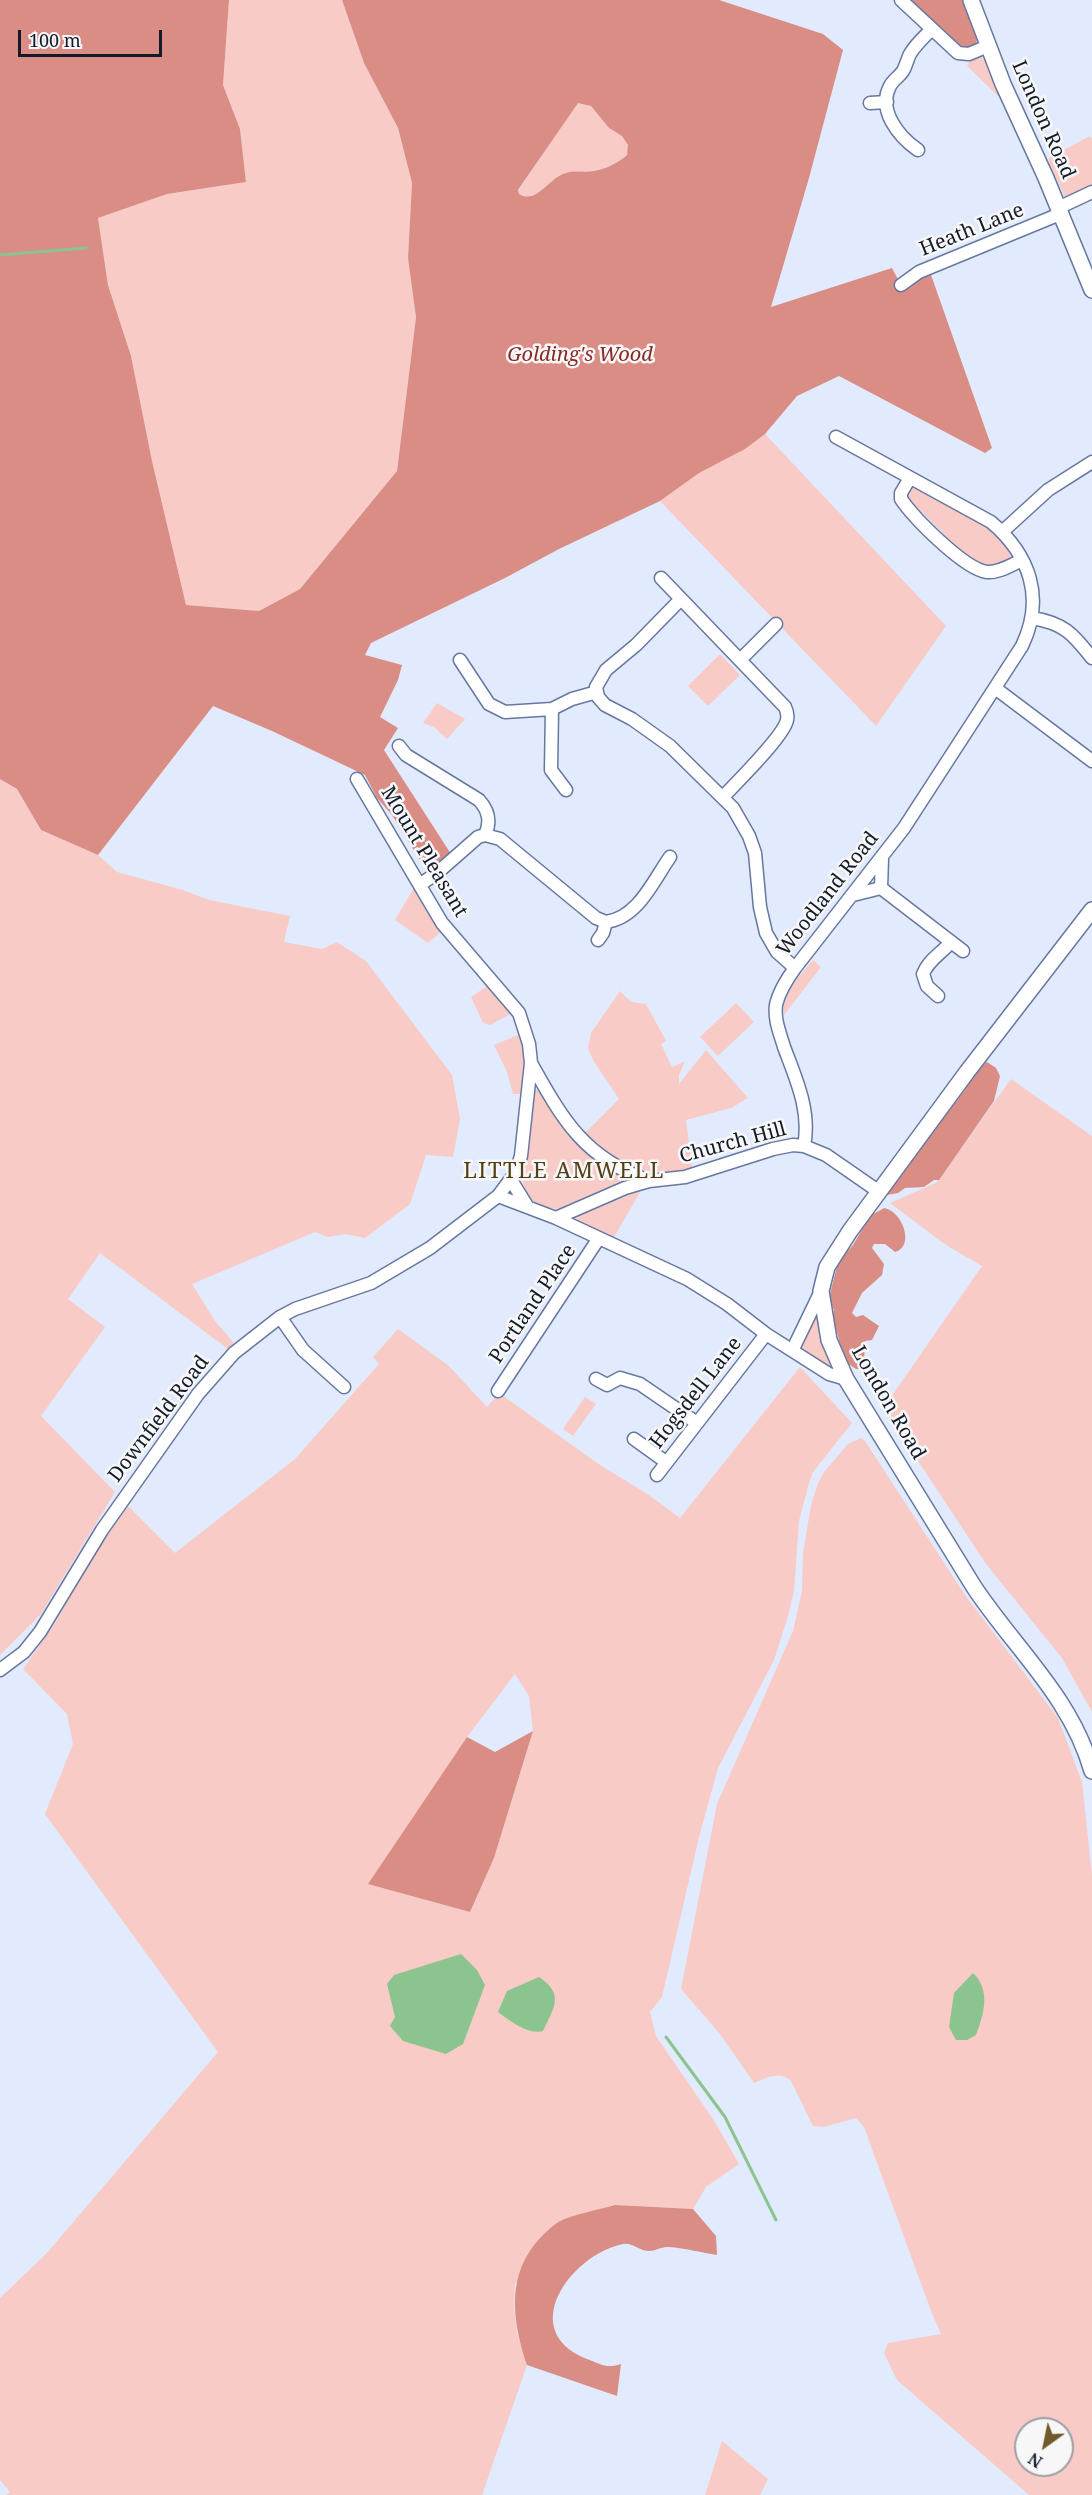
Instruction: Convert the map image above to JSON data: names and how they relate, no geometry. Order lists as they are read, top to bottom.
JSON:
{
  "streets": {
    "main road": ["London Road"],
    "street": [
      "Heath Lane",
      "Mount Pleasant",
      "Woodland Road",
      "Church Hill",
      "Portland Place",
      "Hogsdell Lane",
      "Downfield Road"
    ]
  },
  "crossings": [
    ["London Road", "Heath Lane"],
    ["London Road", "Church Hill"],
    ["Mount Pleasant", "Church Hill"],
    ["Mount Pleasant", "Downfield Road"],
    ["Woodland Road", "Church Hill"]
  ],
  "districts": ["LITTLE AMWELL"],
  "parks": ["Golding's Wood"],
  "scale_bar": "100 m",
  "north": "bottom left"
}
